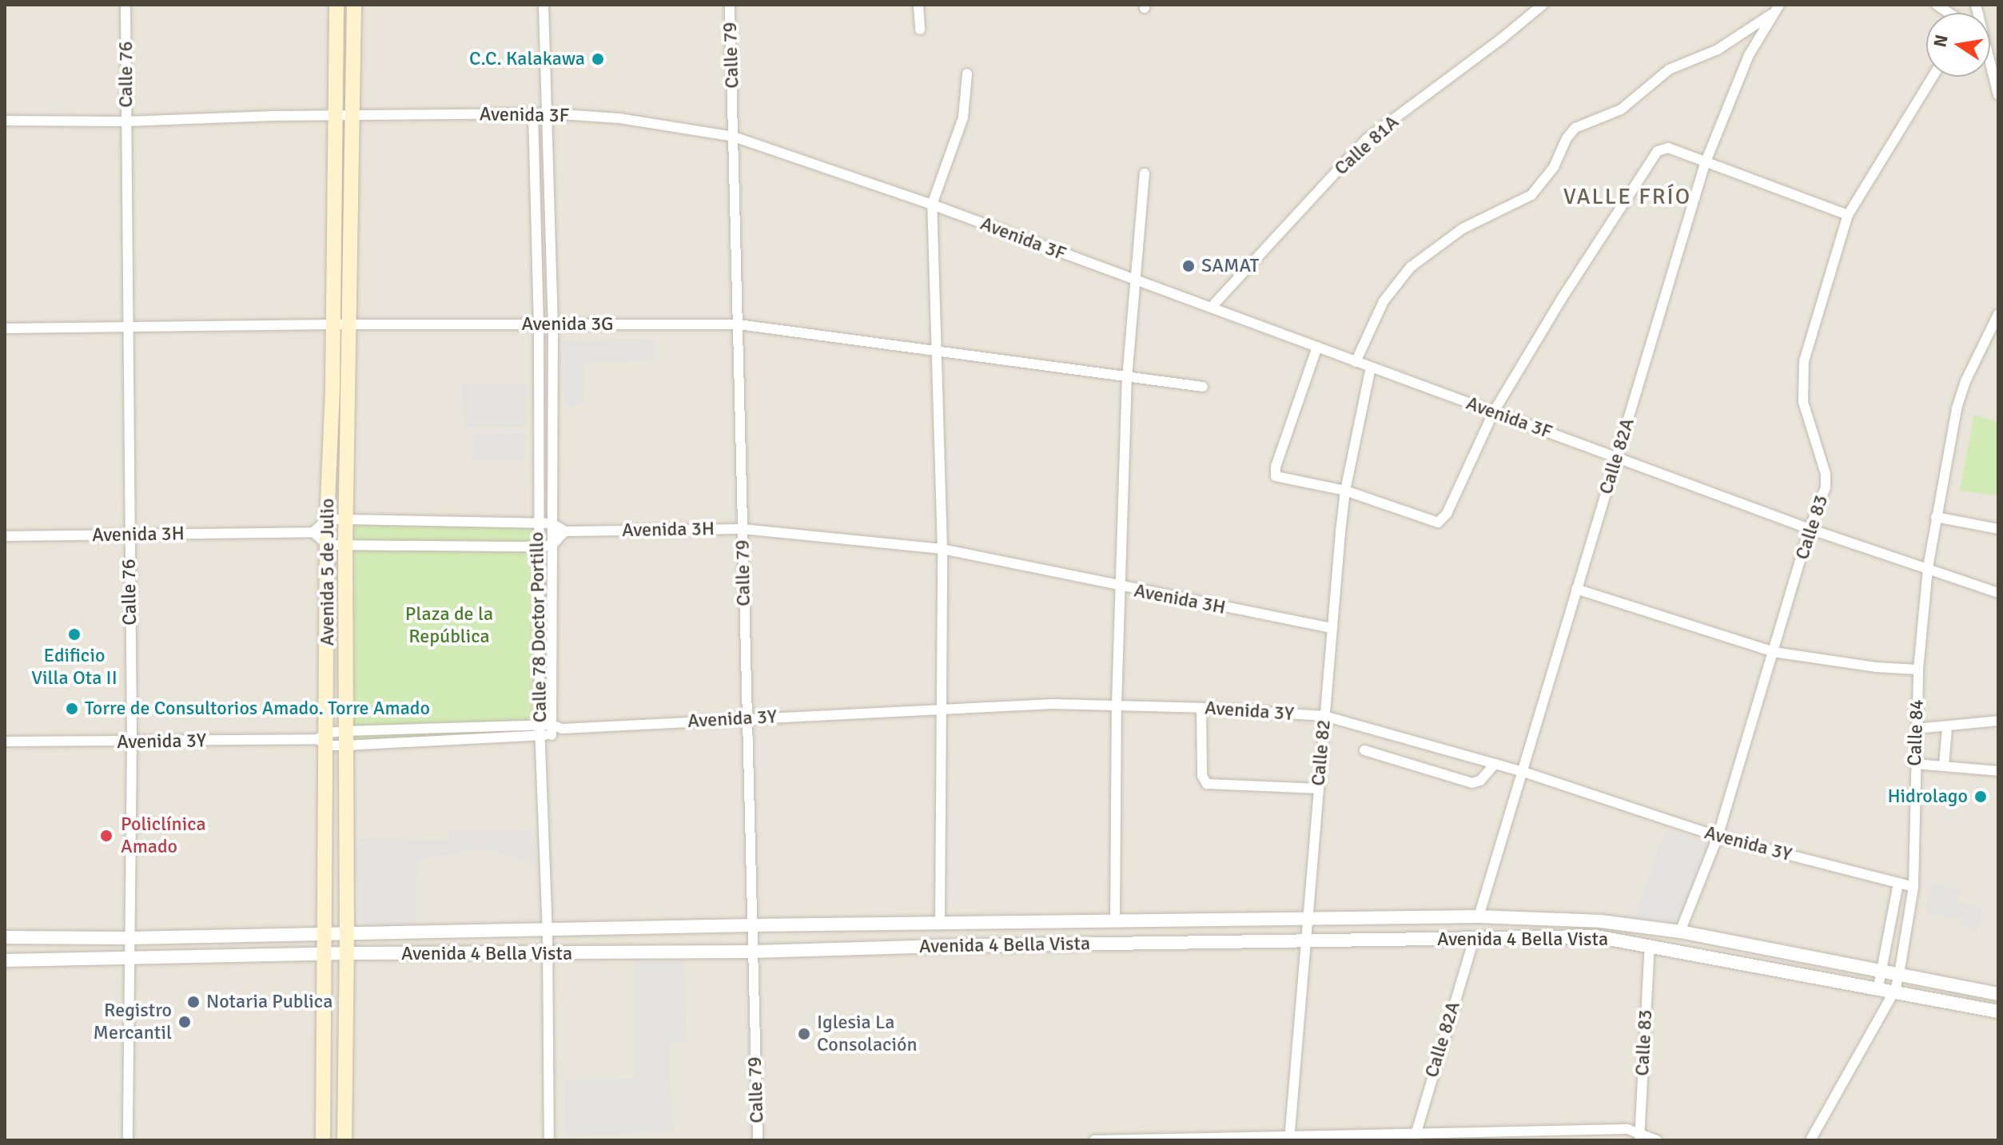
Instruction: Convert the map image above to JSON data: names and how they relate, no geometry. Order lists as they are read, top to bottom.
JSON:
{
  "streets": {
    "main road": ["Avenida 5 de Julio"],
    "street": [
      "Calle 79",
      "Calle 76",
      "Avenida 3F",
      "Calle 81A",
      "Avenida 3G",
      "Calle 82A",
      "Calle 83",
      "Avenida 3H",
      "Calle 78 Doctor Portillo",
      "Avenida 3Y",
      "Calle 84",
      "Calle 82",
      "Avenida 4 Bella Vista"
    ]
  },
  "crossings": [
    ["Calle 79", "Avenida 3F"],
    ["Calle 79", "Avenida 3G"],
    ["Calle 79", "Avenida 3H"],
    ["Calle 79", "Avenida 3Y"],
    ["Calle 79", "Avenida 4 Bella Vista"],
    ["Calle 76", "Avenida 3F"],
    ["Calle 76", "Avenida 3G"],
    ["Calle 76", "Avenida 3H"],
    ["Calle 76", "Avenida 3Y"],
    ["Calle 76", "Avenida 4 Bella Vista"],
    ["Avenida 3F", "Calle 81A"],
    ["Avenida 3F", "Calle 82A"],
    ["Avenida 3F", "Calle 83"],
    ["Avenida 3F", "Avenida 5 de Julio"],
    ["Avenida 3F", "Calle 78 Doctor Portillo"],
    ["Avenida 3F", "Calle 84"],
    ["Avenida 3F", "Calle 82"],
    ["Avenida 3G", "Avenida 5 de Julio"],
    ["Avenida 3G", "Calle 78 Doctor Portillo"],
    ["Calle 82A", "Avenida 3Y"],
    ["Calle 82A", "Avenida 4 Bella Vista"],
    ["Calle 83", "Avenida 3Y"],
    ["Calle 83", "Avenida 4 Bella Vista"],
    ["Avenida 3H", "Calle 82"],
    ["Avenida 5 de Julio", "Avenida 3Y"],
    ["Avenida 5 de Julio", "Avenida 4 Bella Vista"],
    ["Calle 78 Doctor Portillo", "Avenida 3Y"],
    ["Calle 78 Doctor Portillo", "Avenida 4 Bella Vista"],
    ["Avenida 3Y", "Calle 84"],
    ["Avenida 3Y", "Calle 82"],
    ["Calle 84", "Avenida 4 Bella Vista"],
    ["Calle 82", "Avenida 4 Bella Vista"]
  ],
  "districts": ["VALLE FRÍO"],
  "parks": ["Plaza de la República"],
  "places": [
    "C.C. Kalakawa",
    "SAMAT",
    "Edificio Villa Ota II",
    "Torre de Consultorios Amado. Torre Amado",
    "Hidrolago",
    "Policlínica Amado",
    "Notaria Publica",
    "Registro Mercantil",
    "Iglesia La Consolación"
  ],
  "north": "left"
}
